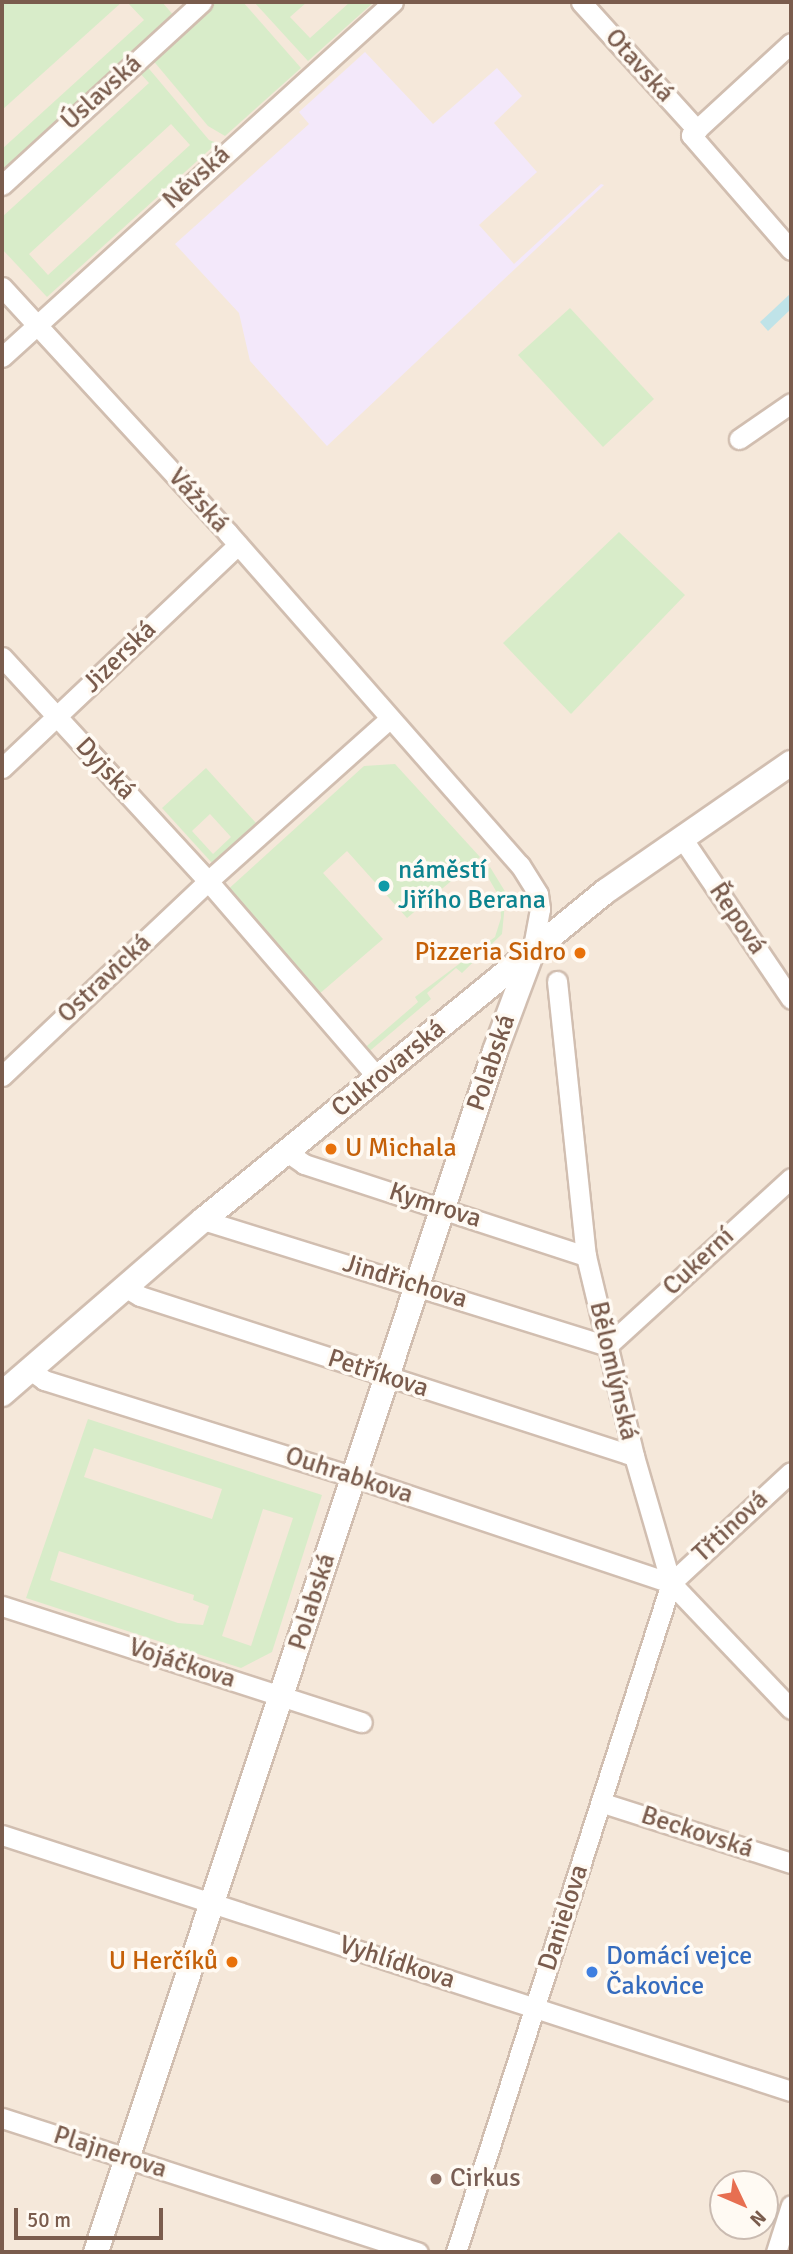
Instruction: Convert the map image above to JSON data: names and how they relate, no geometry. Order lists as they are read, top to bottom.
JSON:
{
  "streets": {
    "street": [
      "Otavská",
      "Úslavská",
      "Něvská",
      "Vážská",
      "Jizerská",
      "Dyjská",
      "Řepová",
      "Ostravická",
      "Polabská",
      "Cukrovarská",
      "Kymrova",
      "Cukerní",
      "Jindřichova",
      "Bělomlýnská",
      "Petříkova",
      "Ouhrabkova",
      "Třtinová",
      "Vojáčkova",
      "Beckovská",
      "Danielova",
      "Vyhlídkova",
      "Plajnerova"
    ]
  },
  "crossings": [
    ["Něvská", "Vážská"],
    ["Vážská", "Jizerská"],
    ["Jizerská", "Dyjská"],
    ["Dyjská", "Ostravická"],
    ["Řepová", "Cukrovarská"],
    ["Polabská", "Cukrovarská"],
    ["Polabská", "Kymrova"],
    ["Polabská", "Jindřichova"],
    ["Polabská", "Petříkova"],
    ["Polabská", "Ouhrabkova"],
    ["Polabská", "Vojáčkova"],
    ["Polabská", "Vyhlídkova"],
    ["Polabská", "Plajnerova"],
    ["Cukrovarská", "Kymrova"],
    ["Cukrovarská", "Jindřichova"],
    ["Cukrovarská", "Petříkova"],
    ["Cukrovarská", "Ouhrabkova"],
    ["Kymrova", "Bělomlýnská"],
    ["Cukerní", "Jindřichova"],
    ["Cukerní", "Bělomlýnská"],
    ["Jindřichova", "Bělomlýnská"],
    ["Bělomlýnská", "Petříkova"],
    ["Bělomlýnská", "Ouhrabkova"],
    ["Bělomlýnská", "Třtinová"],
    ["Bělomlýnská", "Danielova"],
    ["Ouhrabkova", "Třtinová"],
    ["Ouhrabkova", "Danielova"],
    ["Třtinová", "Danielova"],
    ["Beckovská", "Danielova"],
    ["Danielova", "Vyhlídkova"]
  ],
  "places": [
    "náměstí Jiřího Berana",
    "Pizzeria Sidro",
    "U Michala",
    "U Herčíků",
    "Domácí vejce Čakovice",
    "Cirkus"
  ],
  "scale_bar": "50 m",
  "north": "bottom right"
}
